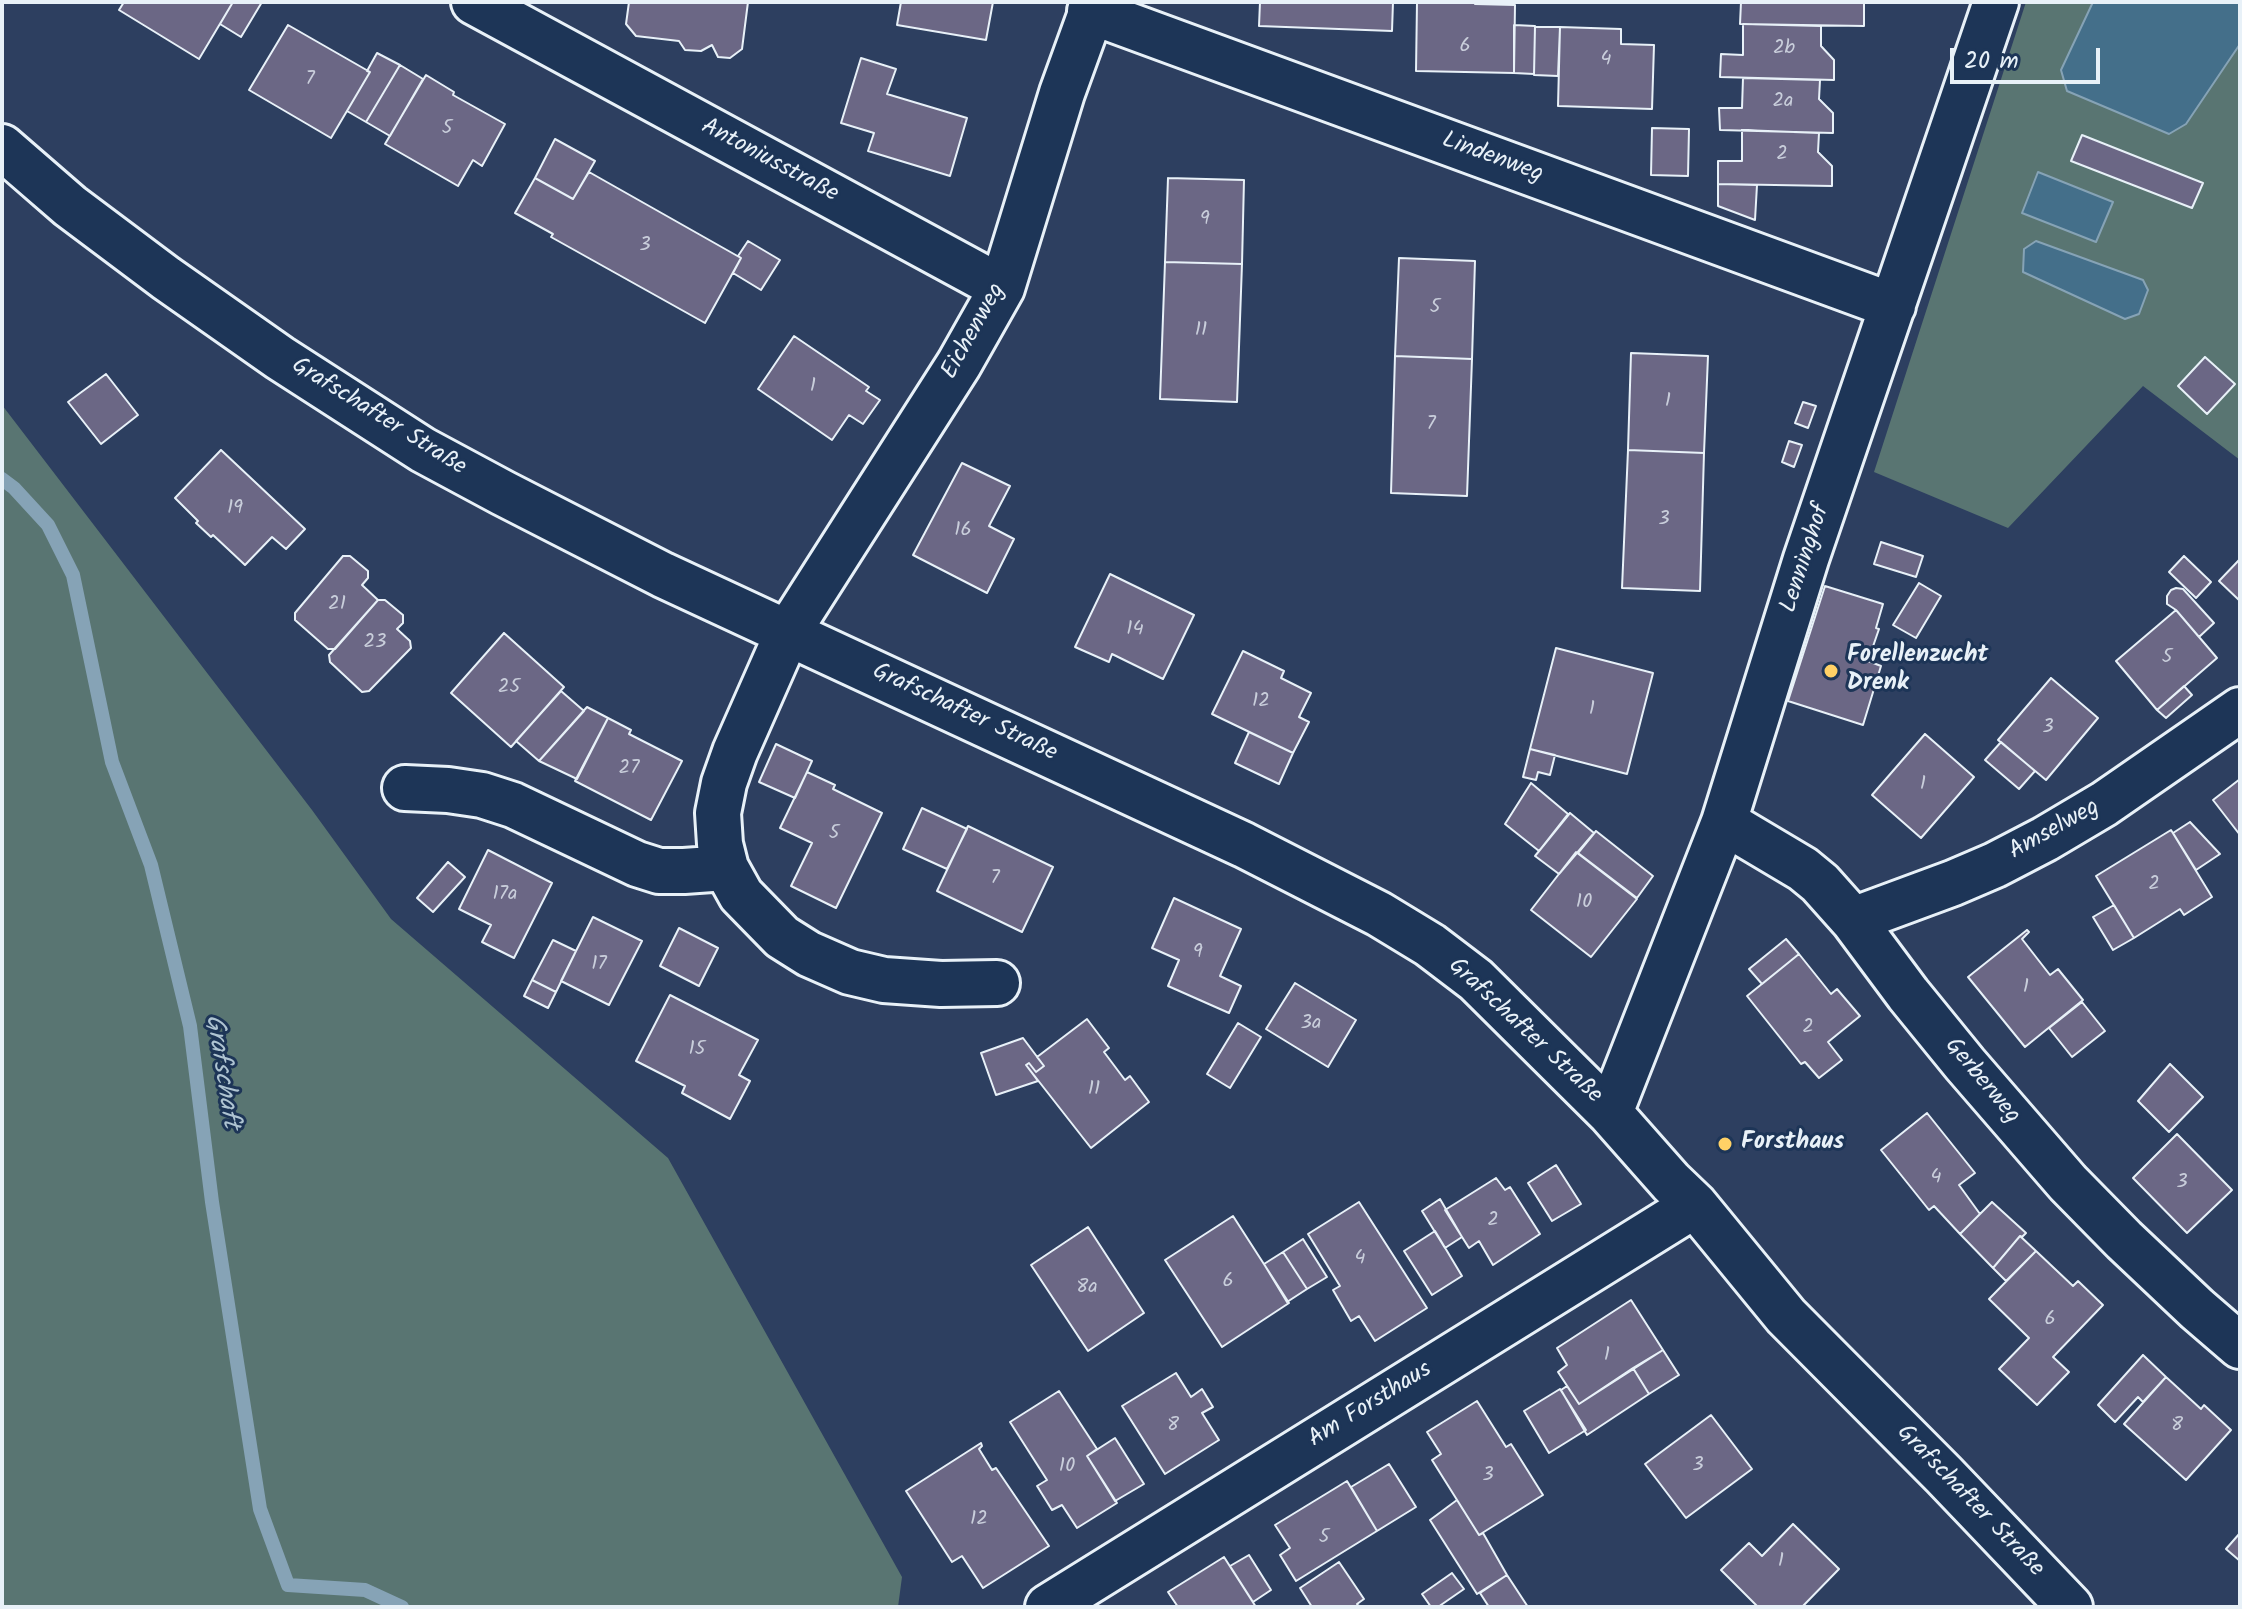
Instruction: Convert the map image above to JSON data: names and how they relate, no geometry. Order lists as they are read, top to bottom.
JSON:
{
  "streets": {
    "street": [
      "Lindenweg",
      "Antoniusstraße",
      "Eichenweg",
      "Grafschafter Straße",
      "Lenninghof",
      "Amselweg",
      "Gerberweg",
      "Am Forsthaus"
    ]
  },
  "crossings": [
    ["Lindenweg", "Eichenweg"],
    ["Lindenweg", "Lenninghof"],
    ["Antoniusstraße", "Eichenweg"],
    ["Eichenweg", "Grafschafter Straße"],
    ["Grafschafter Straße", "Lenninghof"],
    ["Grafschafter Straße", "Am Forsthaus"],
    ["Lenninghof", "Gerberweg"],
    ["Amselweg", "Gerberweg"]
  ],
  "water": ["Grafschaft"],
  "places": ["Forellenzucht Drenk", "Forsthaus"],
  "house_numbers": [
    "6",
    "2b",
    "4",
    "7",
    "2a",
    "5",
    "2",
    "9",
    "3",
    "5",
    "11",
    "1",
    "1",
    "7",
    "19",
    "3",
    "16",
    "21",
    "14",
    "23",
    "5",
    "25",
    "12",
    "1",
    "3",
    "27",
    "1",
    "5",
    "7",
    "2",
    "17a",
    "10",
    "9",
    "17",
    "1",
    "3a",
    "2",
    "15",
    "11",
    "4",
    "3",
    "2",
    "4",
    "6",
    "8a",
    "6",
    "1",
    "8",
    "8",
    "3",
    "10",
    "3",
    "12",
    "5",
    "1"
  ],
  "scale_bar": "20 m"
}
